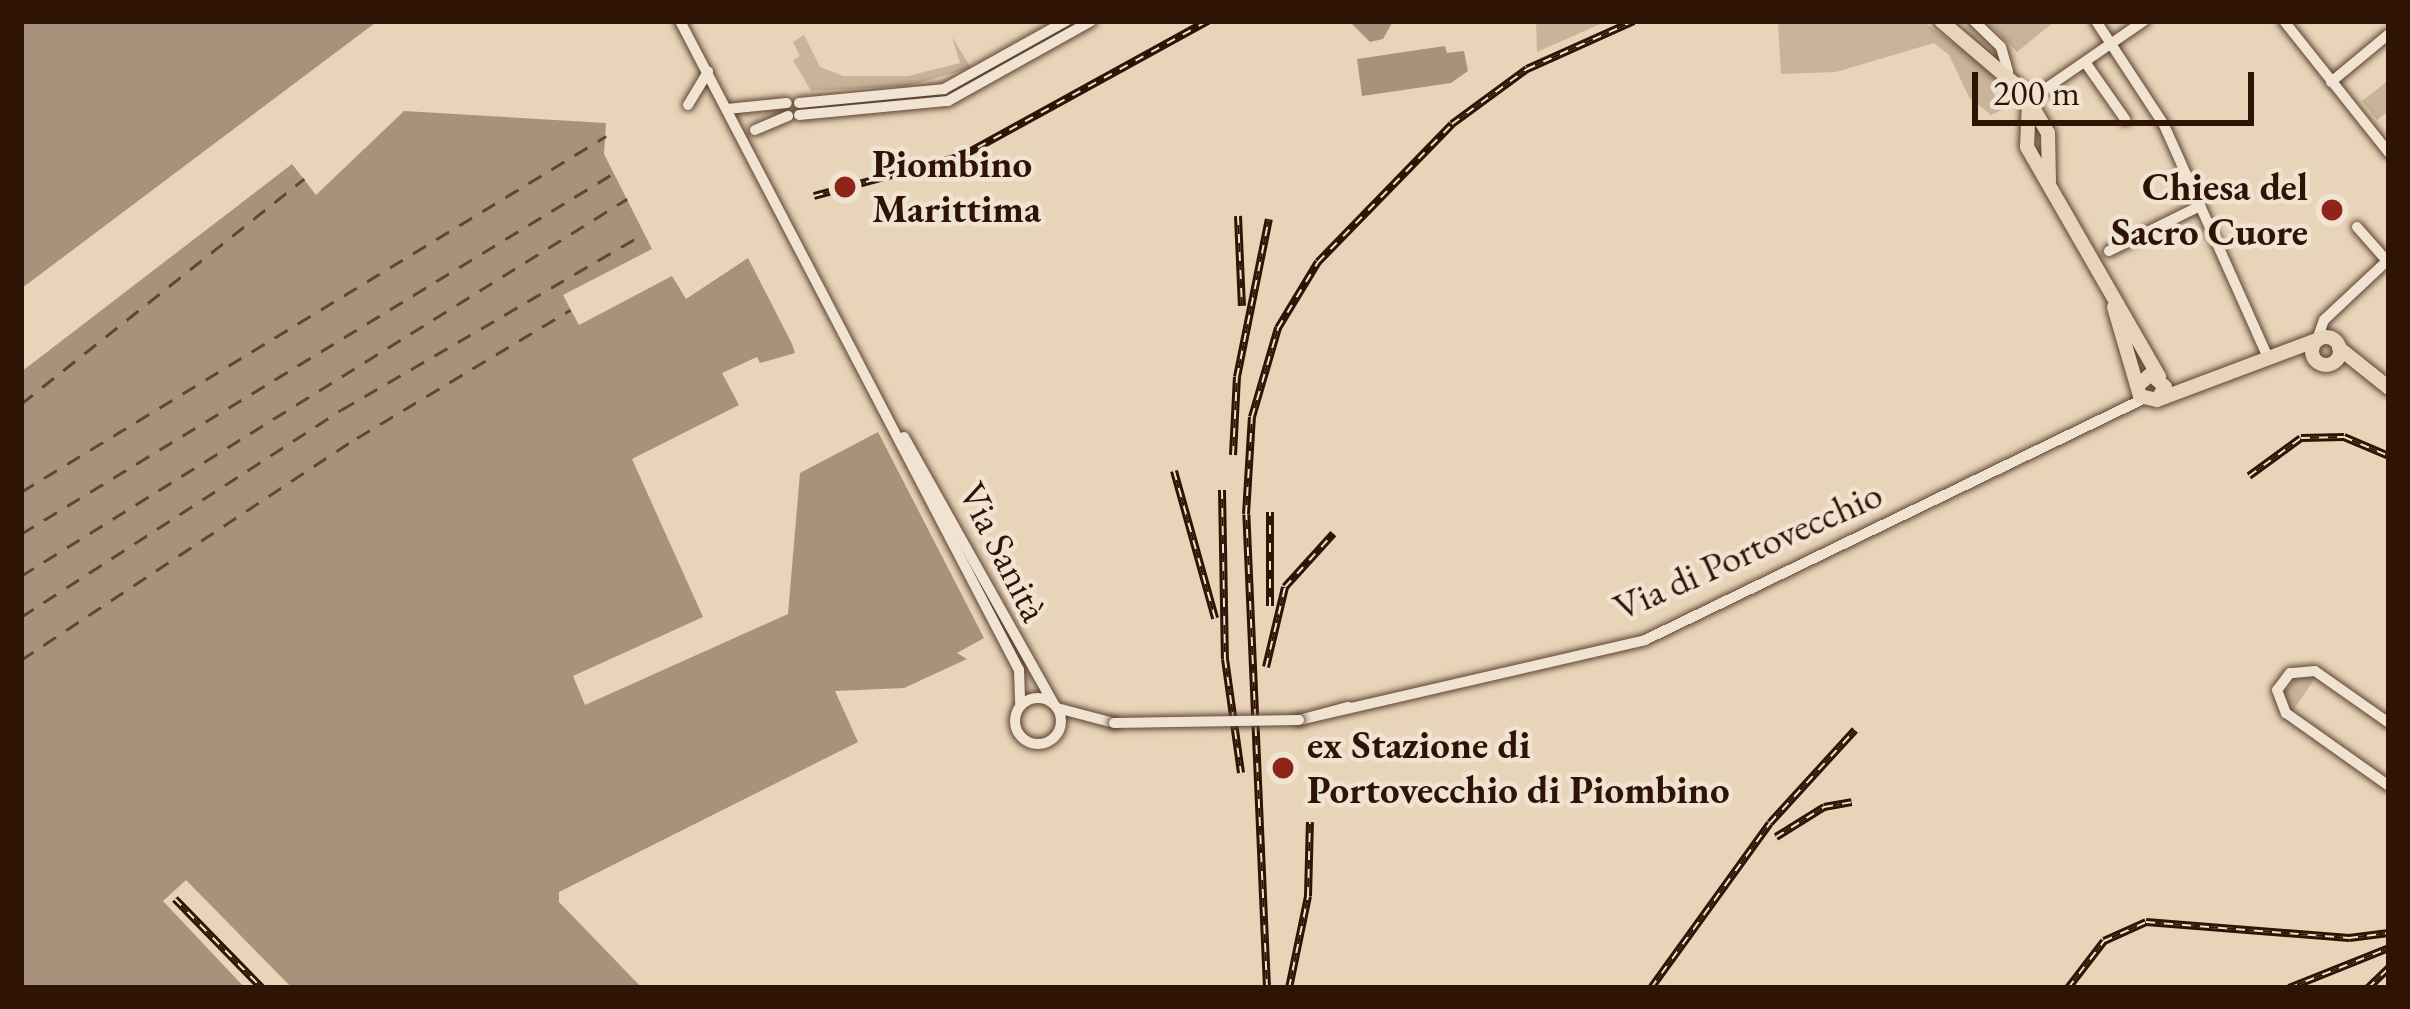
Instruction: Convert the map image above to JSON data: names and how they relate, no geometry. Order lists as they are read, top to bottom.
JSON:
{
  "streets": {
    "main road": ["Via di Portovecchio"],
    "street": ["Via Sanità"]
  },
  "crossings": [
    ["Via di Portovecchio", "Via Sanità"]
  ],
  "places": ["Piombino Marittima", "Chiesa del Sacro Cuore", "ex Stazione di Portovecchio di Piombino"],
  "scale_bar": "200 m"
}
